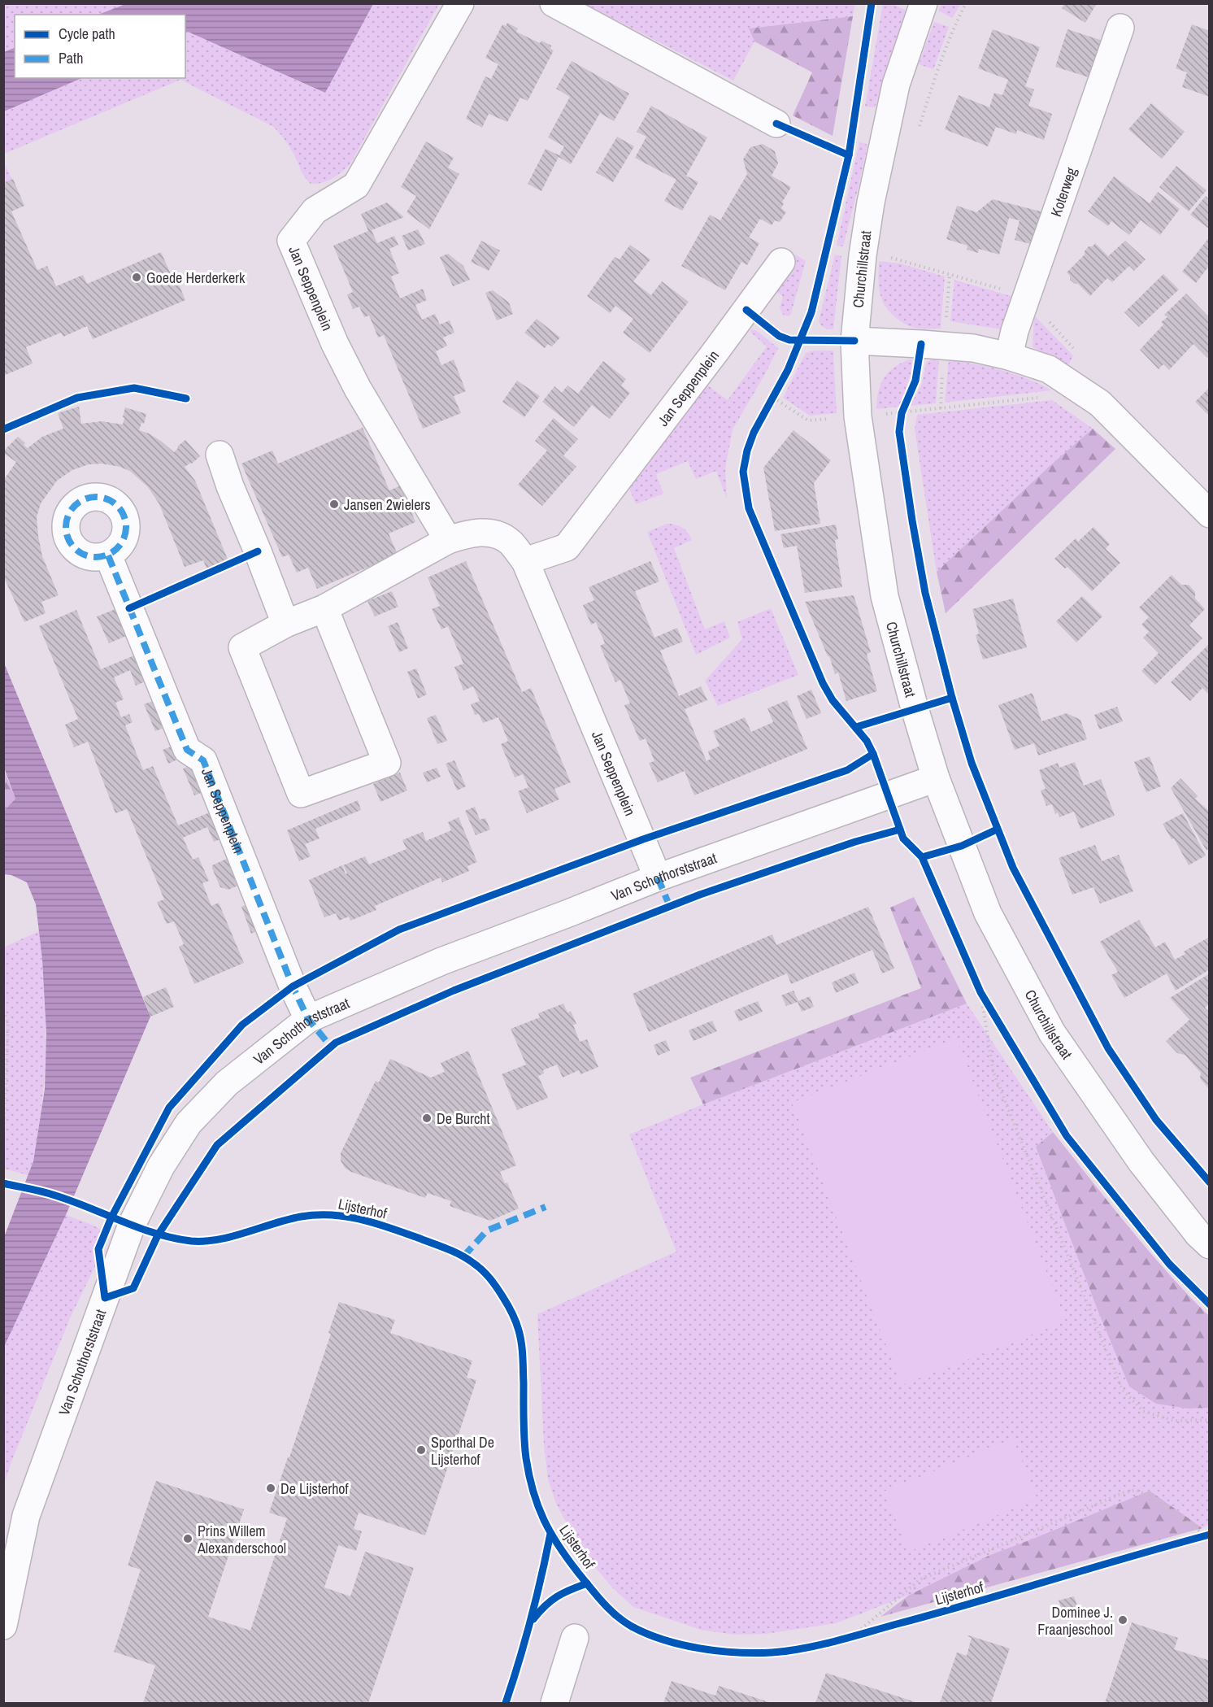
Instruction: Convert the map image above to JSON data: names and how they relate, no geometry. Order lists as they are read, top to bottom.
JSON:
{
  "streets": {
    "street": [
      "Koterweg",
      "Churchillstraat",
      "Jan Seppenplein",
      "Van Schothorststraat"
    ],
    "cycle path": ["Lijsterhof"]
  },
  "crossings": [
    ["Churchillstraat", "Van Schothorststraat"],
    ["Jan Seppenplein", "Van Schothorststraat"]
  ],
  "places": [
    "Goede Herderkerk",
    "Jansen 2wielers",
    "De Burcht",
    "Sporthal De Lijsterhof",
    "De Lijsterhof",
    "Prins Willem Alexanderschool",
    "Dominee J. Fraanjeschool"
  ],
  "legend": ["Cycle path", "Path"]
}
